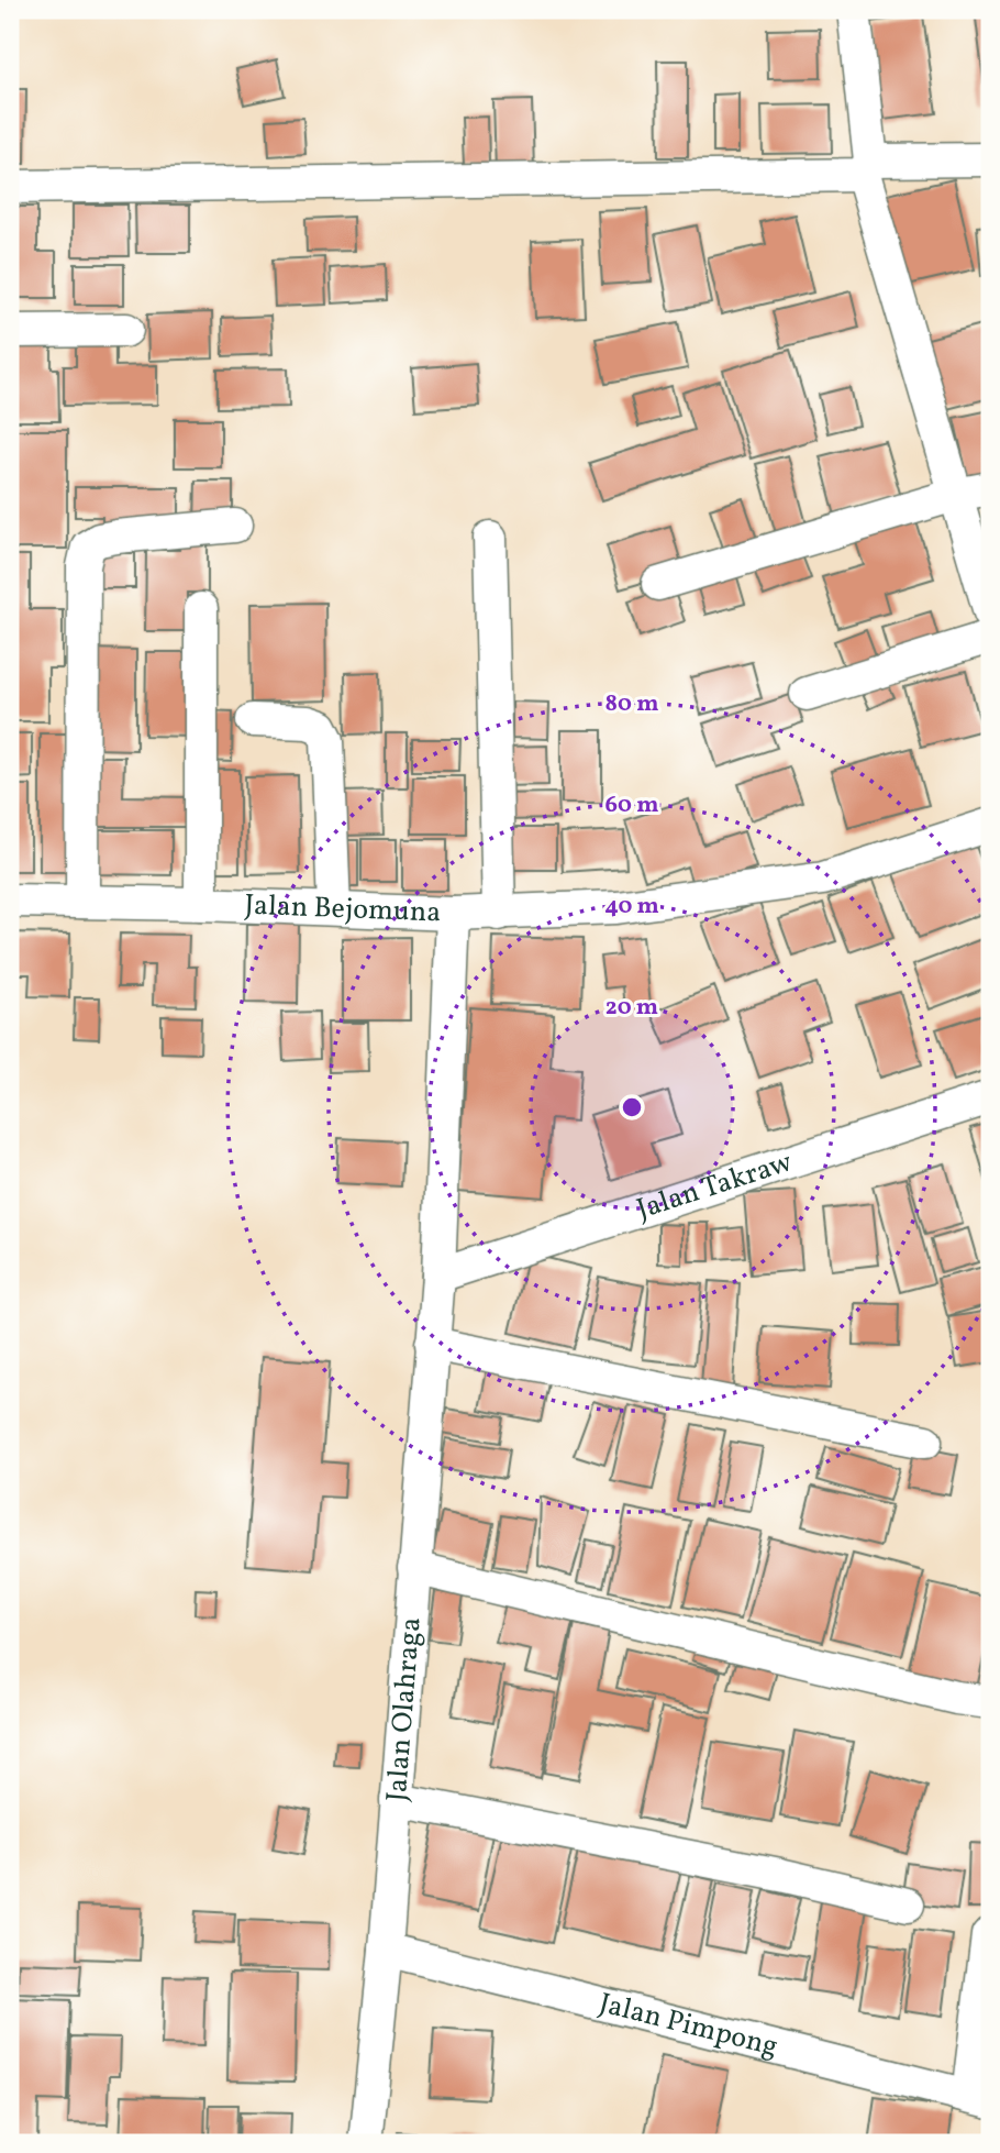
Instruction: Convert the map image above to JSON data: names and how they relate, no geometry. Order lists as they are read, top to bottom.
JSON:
{
  "streets": {
    "street": [
      "Jalan Bejomuna",
      "Jalan Takraw",
      "Jalan Olahraga",
      "Jalan Pimpong"
    ]
  },
  "crossings": [
    ["Jalan Bejomuna", "Jalan Takraw"],
    ["Jalan Bejomuna", "Jalan Olahraga"],
    ["Jalan Takraw", "Jalan Olahraga"],
    ["Jalan Olahraga", "Jalan Pimpong"]
  ],
  "rings": [
    "80 m",
    "60 m",
    "40 m",
    "20 m"
  ]
}
